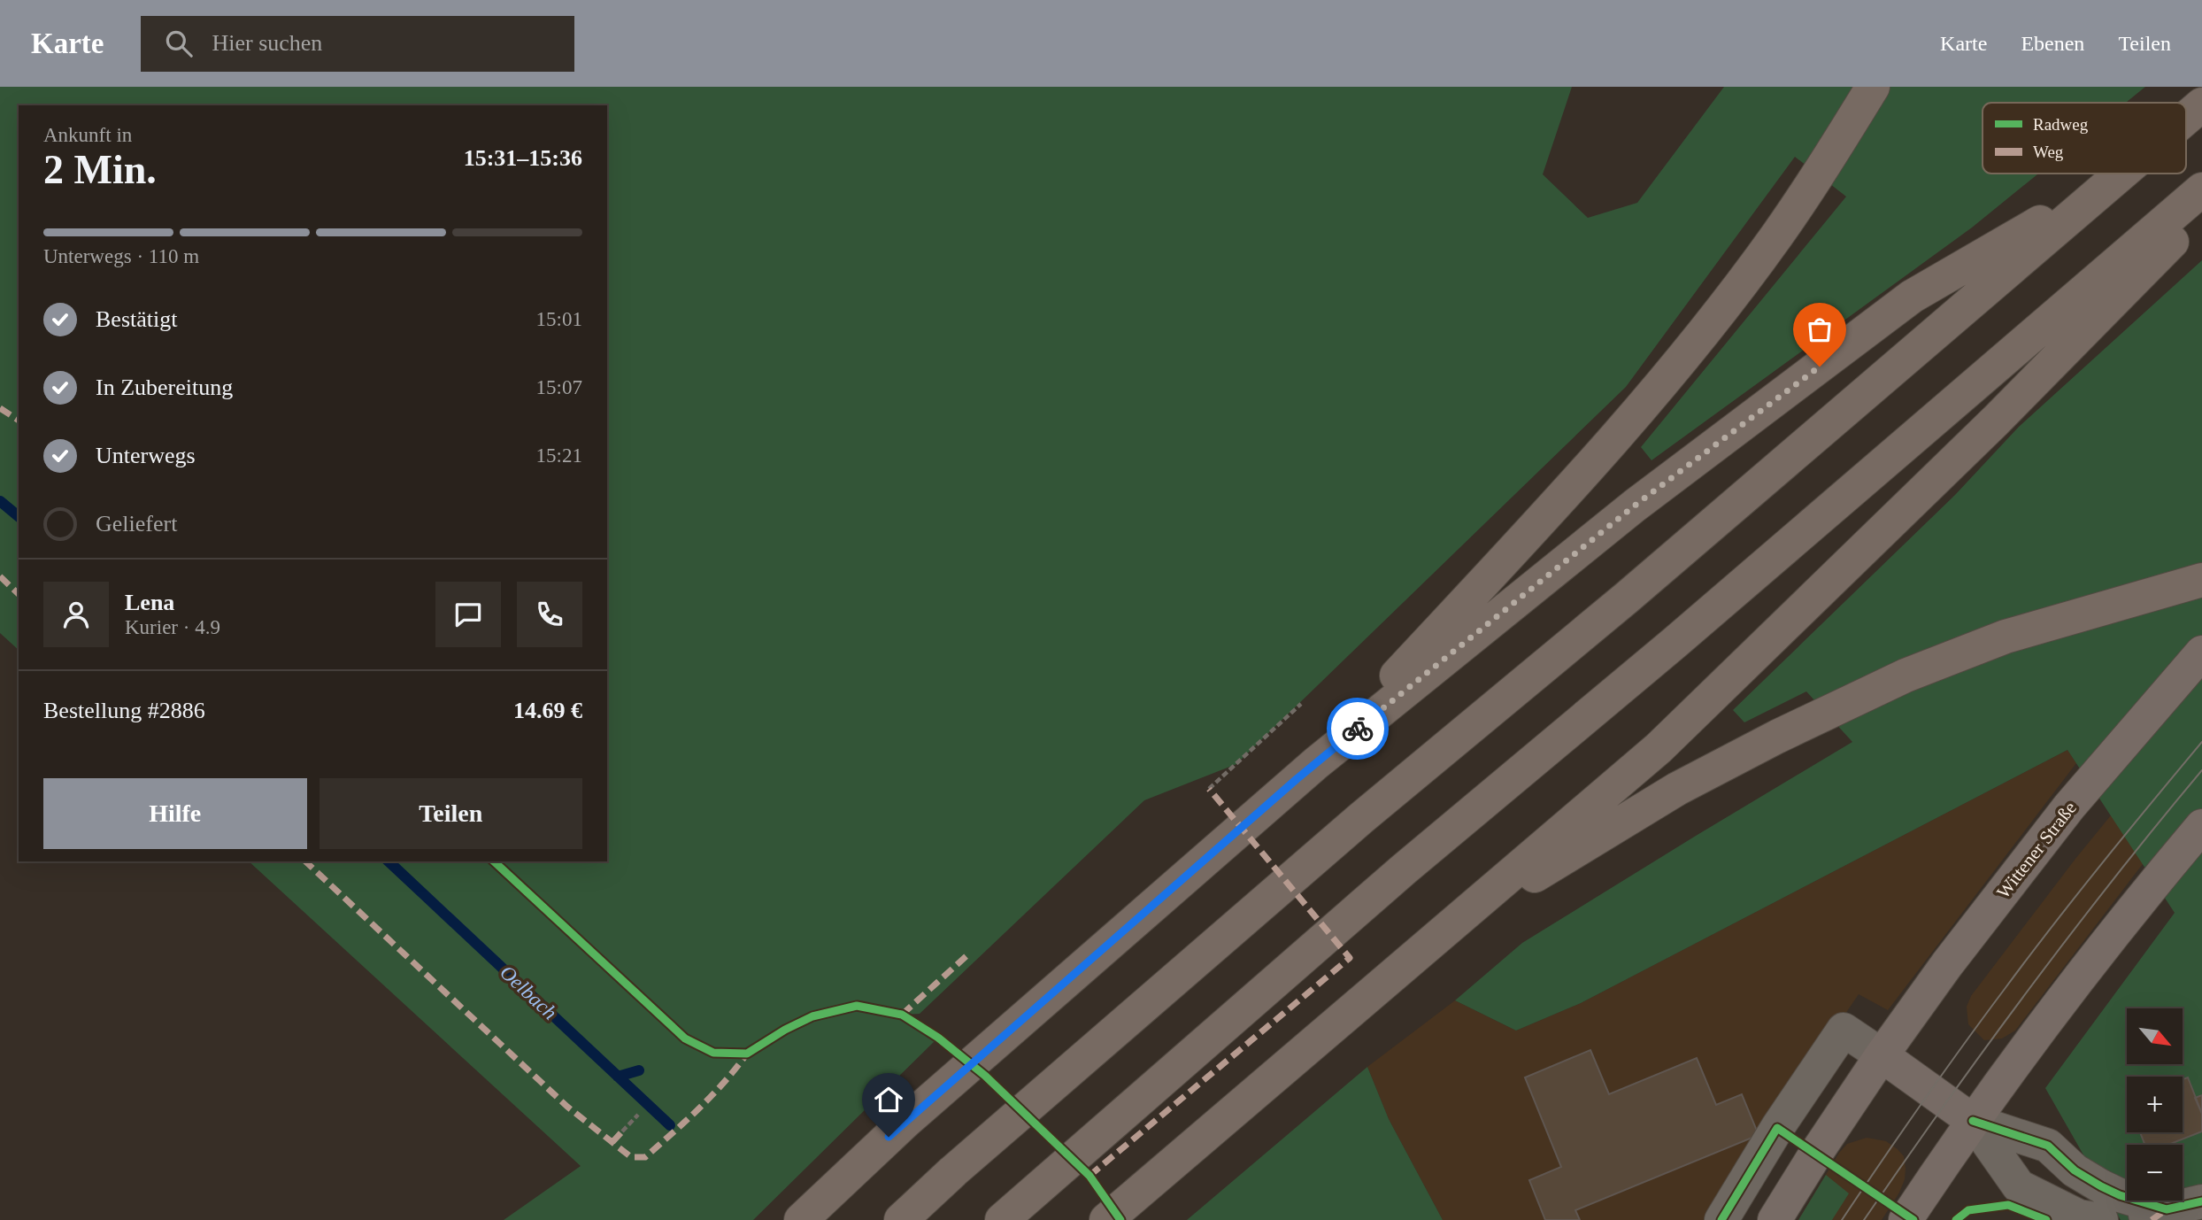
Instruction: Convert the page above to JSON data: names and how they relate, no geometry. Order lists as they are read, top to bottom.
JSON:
{
  "streets": {
    "main road": ["Wittener Straße"]
  },
  "water": ["Oelbach"],
  "legend": ["Radweg", "Weg"],
  "north": "bottom right",
  "page": {
    "header": "Karte",
    "search": "Hier suchen",
    "nav": ["Karte", "Ebenen", "Teilen"],
    "heading": ["2 Min.", "Ankunft in", "15:31–15:36"],
    "panel": [
      "Lena",
      "Kurier · 4.9",
      "Bestellung #2886",
      "14.69 €"
    ],
    "bar": "Unterwegs · 110 m",
    "list": [
      ["Bestätigt", "15:01"],
      ["In Zubereitung", "15:07"],
      ["Unterwegs", "15:21"],
      "Geliefert"
    ],
    "buttons": ["Hilfe", "Teilen"],
    "map_buttons": ["+", "−"]
  }
}
